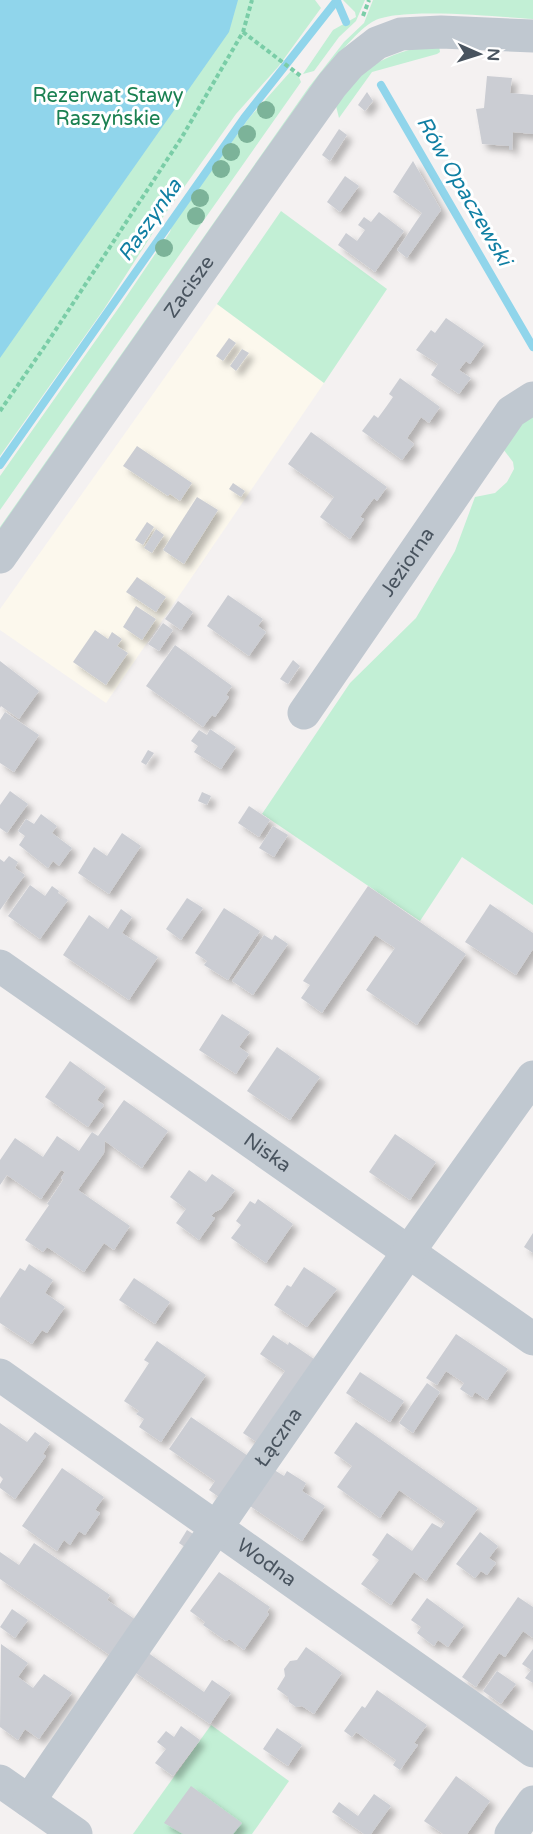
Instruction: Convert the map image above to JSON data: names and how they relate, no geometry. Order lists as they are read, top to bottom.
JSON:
{
  "streets": {
    "street": [
      "Zacisze",
      "Jeziorna",
      "Niska",
      "Łączna",
      "Wodna"
    ]
  },
  "crossings": [
    ["Niska", "Łączna"],
    ["Łączna", "Wodna"]
  ],
  "water": ["Rów Opaczewski", "Raszynka"],
  "parks": ["Rezerwat Stawy Raszyńskie"],
  "north": "right"
}
